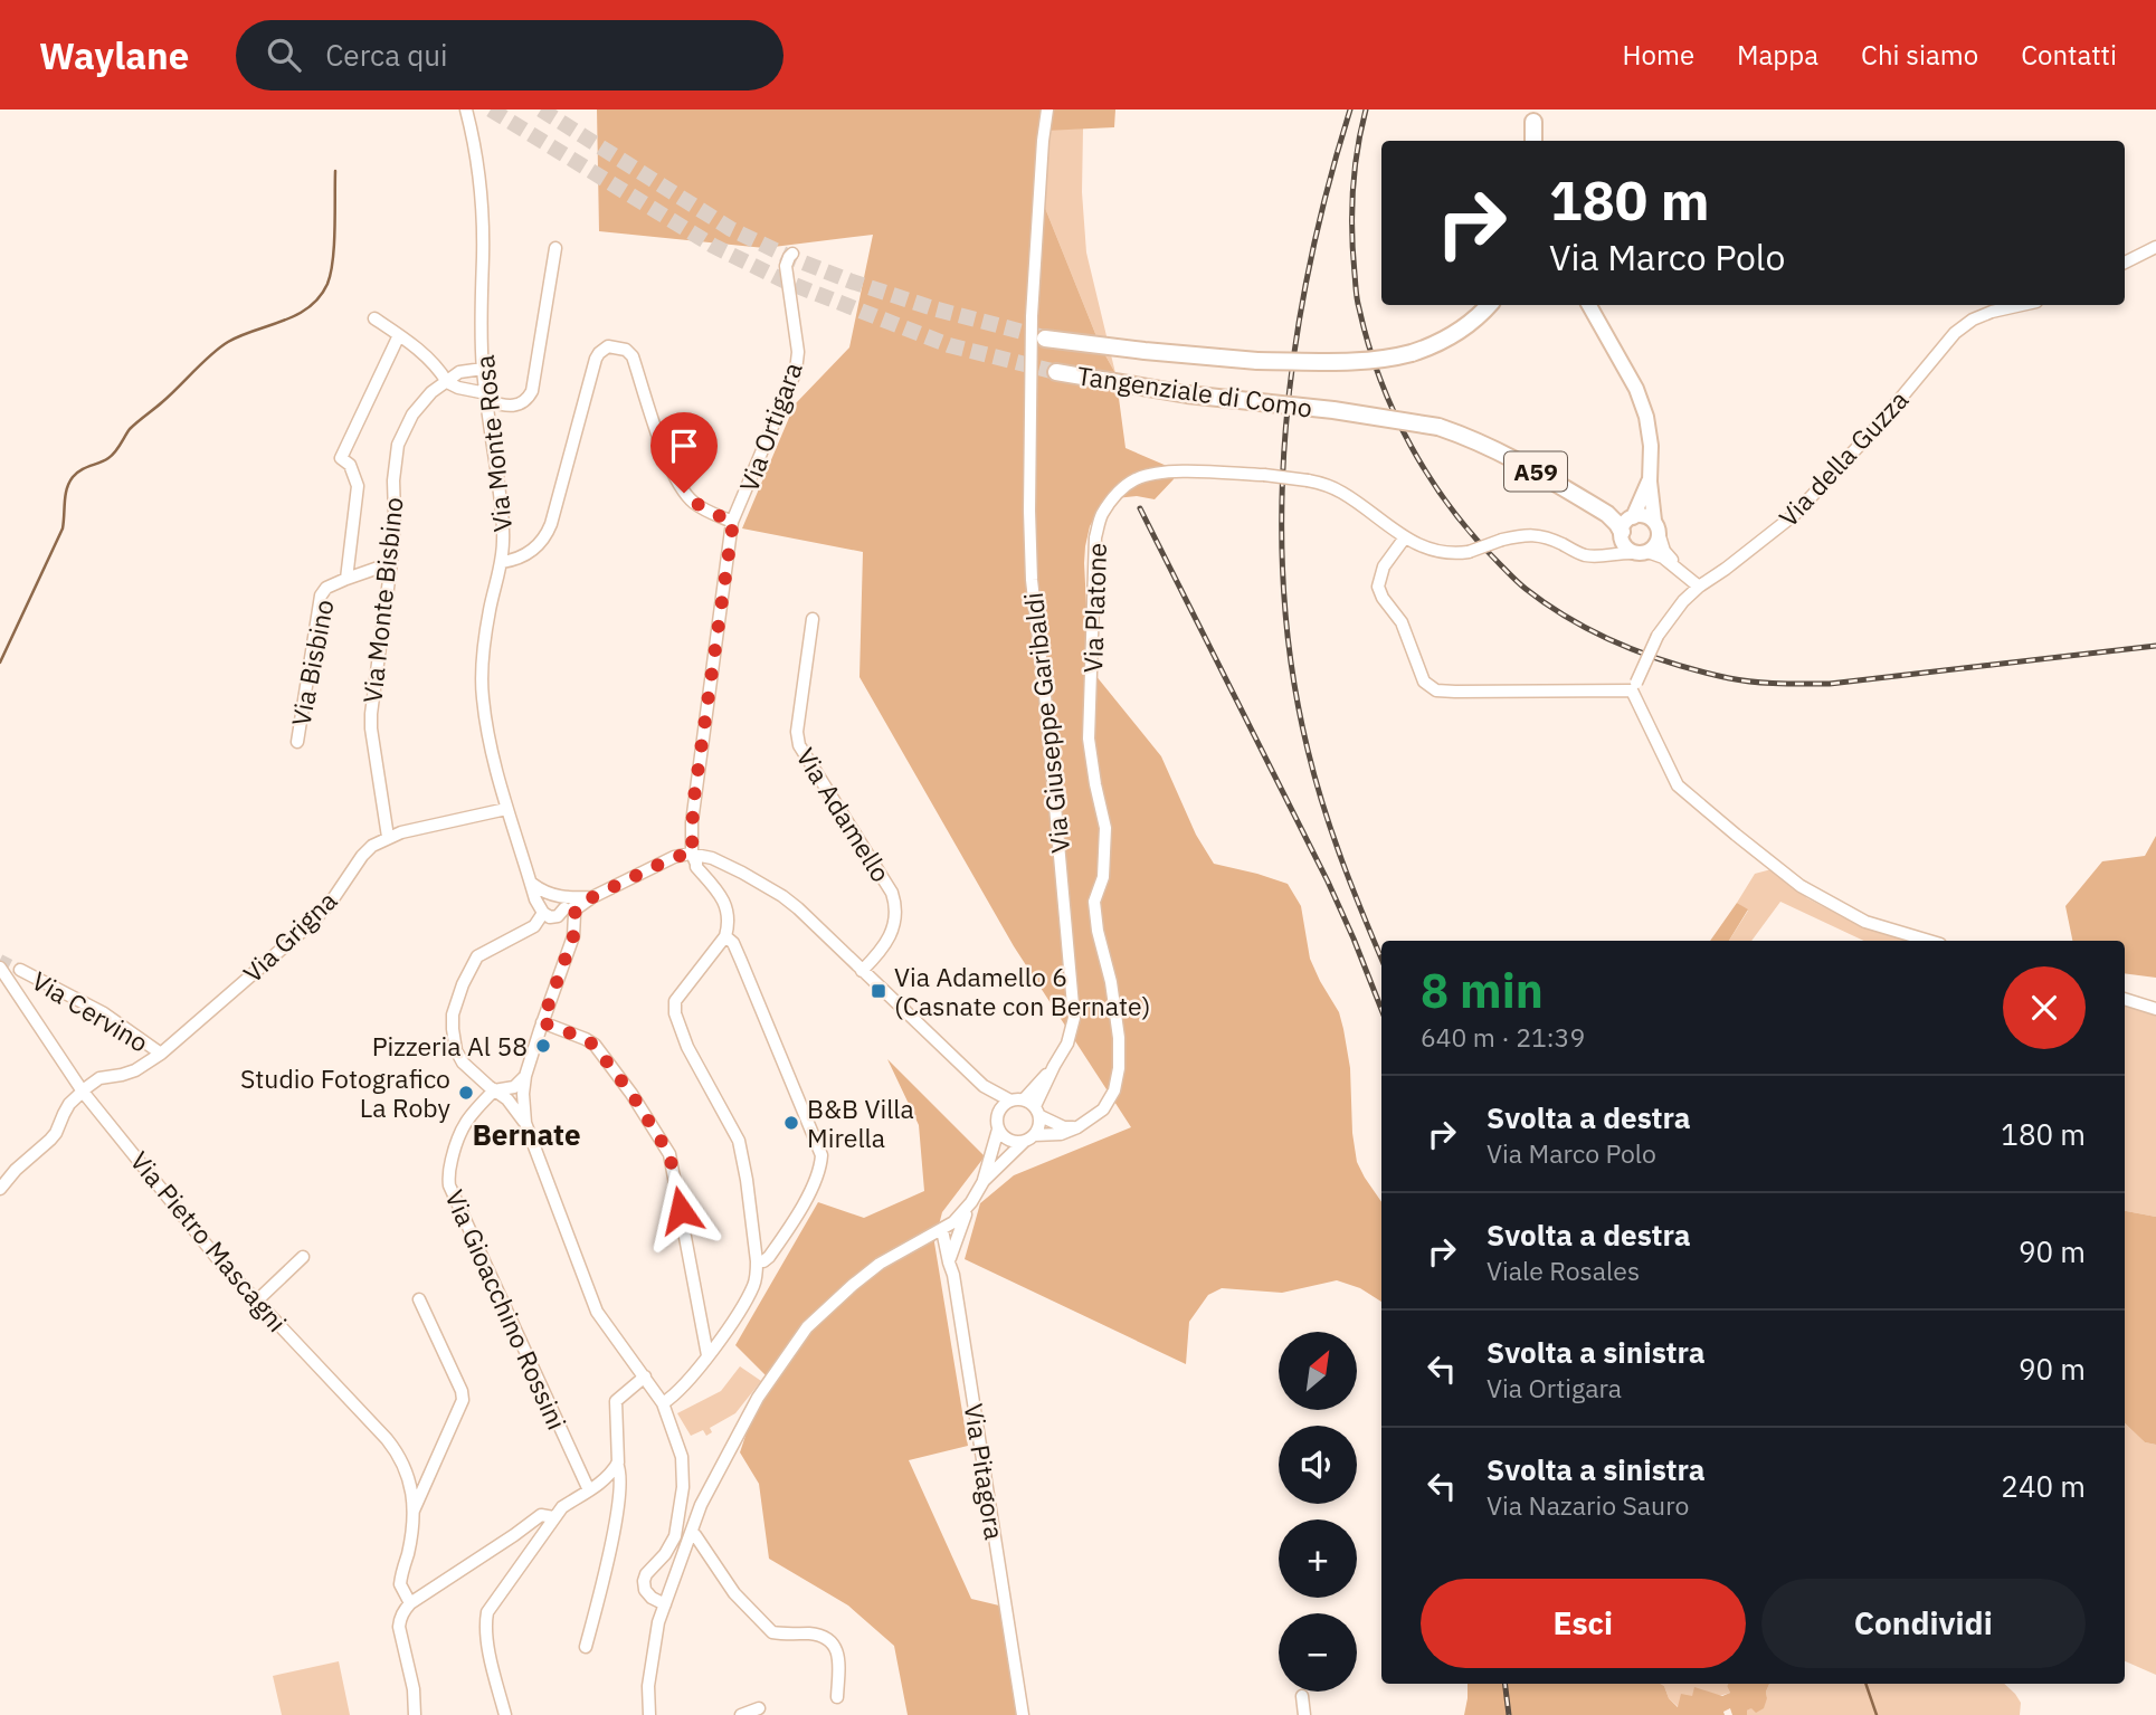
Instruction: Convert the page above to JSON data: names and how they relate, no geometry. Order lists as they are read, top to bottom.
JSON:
{
  "streets": {
    "highway": ["Tangenziale di Como", "A59"],
    "street": [
      "Via Ortigara",
      "Via Monte Rosa",
      "Via della Guzza",
      "Via Monte Bisbino",
      "Via Platone",
      "Via Bisbino",
      "Via Giuseppe Garibaldi",
      "Via Adamello",
      "Via Grigna",
      "Via Cervino",
      "Via Pietro Mascagni",
      "Via Gioacchino Rossini",
      "Via Pitagora"
    ]
  },
  "crossings": [
    ["Tangenziale di Como", "Via Platone"],
    ["Via Monte Rosa", "Via Monte Bisbino"],
    ["Via Monte Rosa", "Via Grigna"],
    ["Via Monte Bisbino", "Via Grigna"],
    ["Via Grigna", "Via Cervino"],
    ["Via Grigna", "Via Pietro Mascagni"]
  ],
  "districts": ["Bernate"],
  "places": {
    "transit": ["Via Adamello 6 (Casnate con Bernate)"],
    "other": ["Pizzeria Al 58", "Studio Fotografico La Roby", "B&B Villa Mirella"]
  },
  "north": "top right",
  "page": {
    "header": "Waylane",
    "search": "Cerca qui",
    "nav": [
      "Home",
      "Mappa",
      "Chi siamo",
      "Contatti"
    ],
    "turn": ["180 m", "Via Marco Polo"],
    "heading": ["8 min", "640 m · 21:39"],
    "list": [
      {
        "name": "Svolta a destra",
        "note": "Via Marco Polo",
        "value": "180 m"
      },
      {
        "name": "Svolta a destra",
        "note": "Viale Rosales",
        "value": "90 m"
      },
      {
        "name": "Svolta a sinistra",
        "note": "Via Ortigara",
        "value": "90 m"
      },
      {
        "name": "Svolta a sinistra",
        "note": "Via Nazario Sauro",
        "value": "240 m"
      }
    ],
    "map_buttons": ["+", "−"],
    "buttons": ["Esci", "Condividi"]
  }
}
